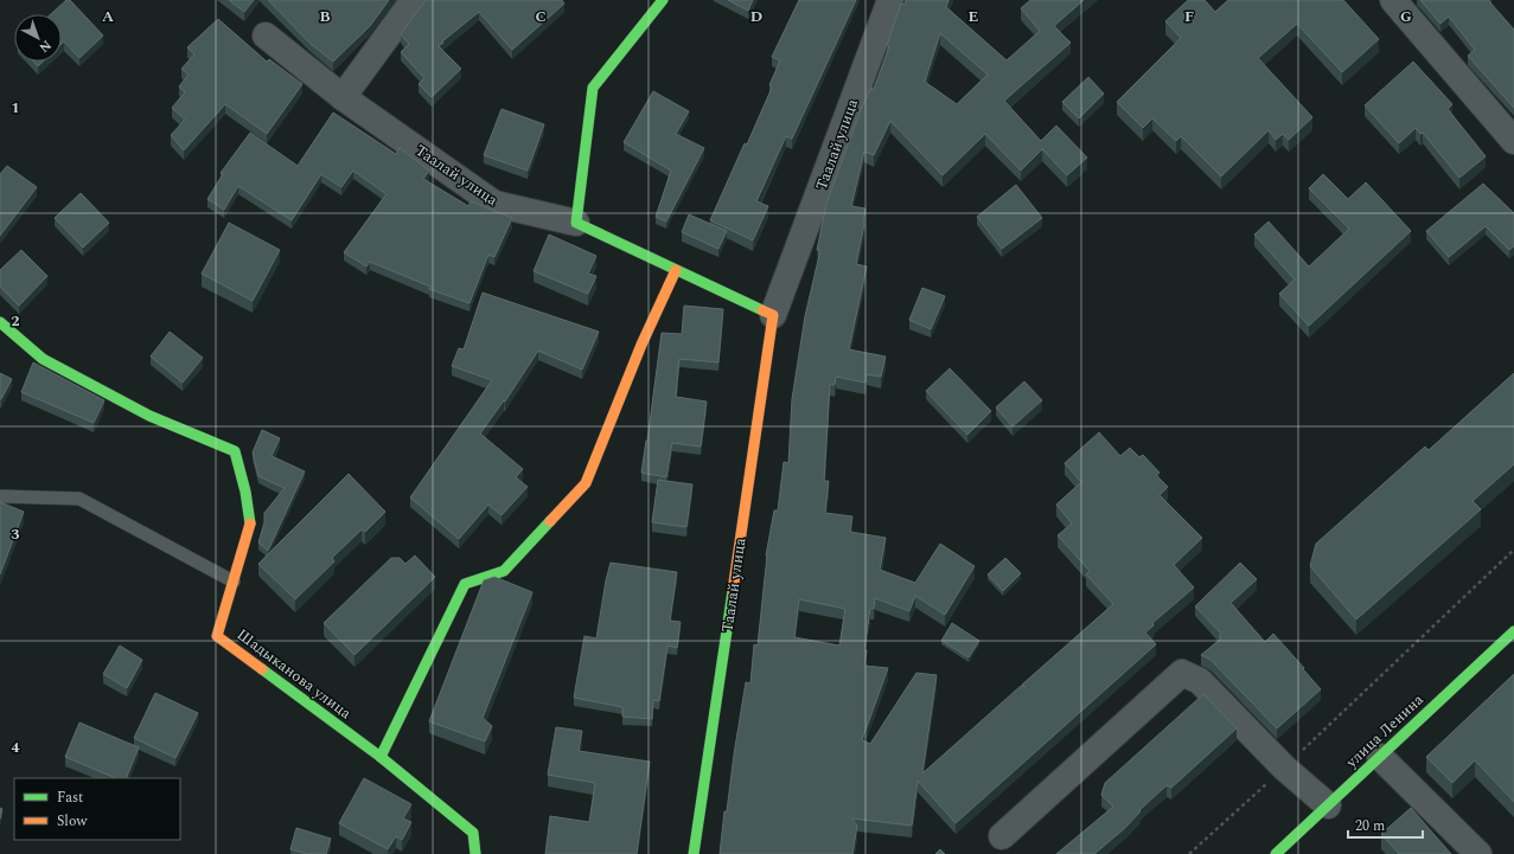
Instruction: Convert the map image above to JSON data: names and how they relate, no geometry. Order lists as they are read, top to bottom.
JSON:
{
  "streets": {
    "street": ["Таалай улица", "Шадыканова улица", "улица Ленина"]
  },
  "legend": ["Fast", "Slow"],
  "scale_bar": "20 m",
  "north": "bottom right",
  "grid": {
    "columns": [
      "A",
      "B",
      "C",
      "D",
      "E",
      "F",
      "G"
    ],
    "rows": [
      "1",
      "2",
      "3",
      "4"
    ]
  }
}
